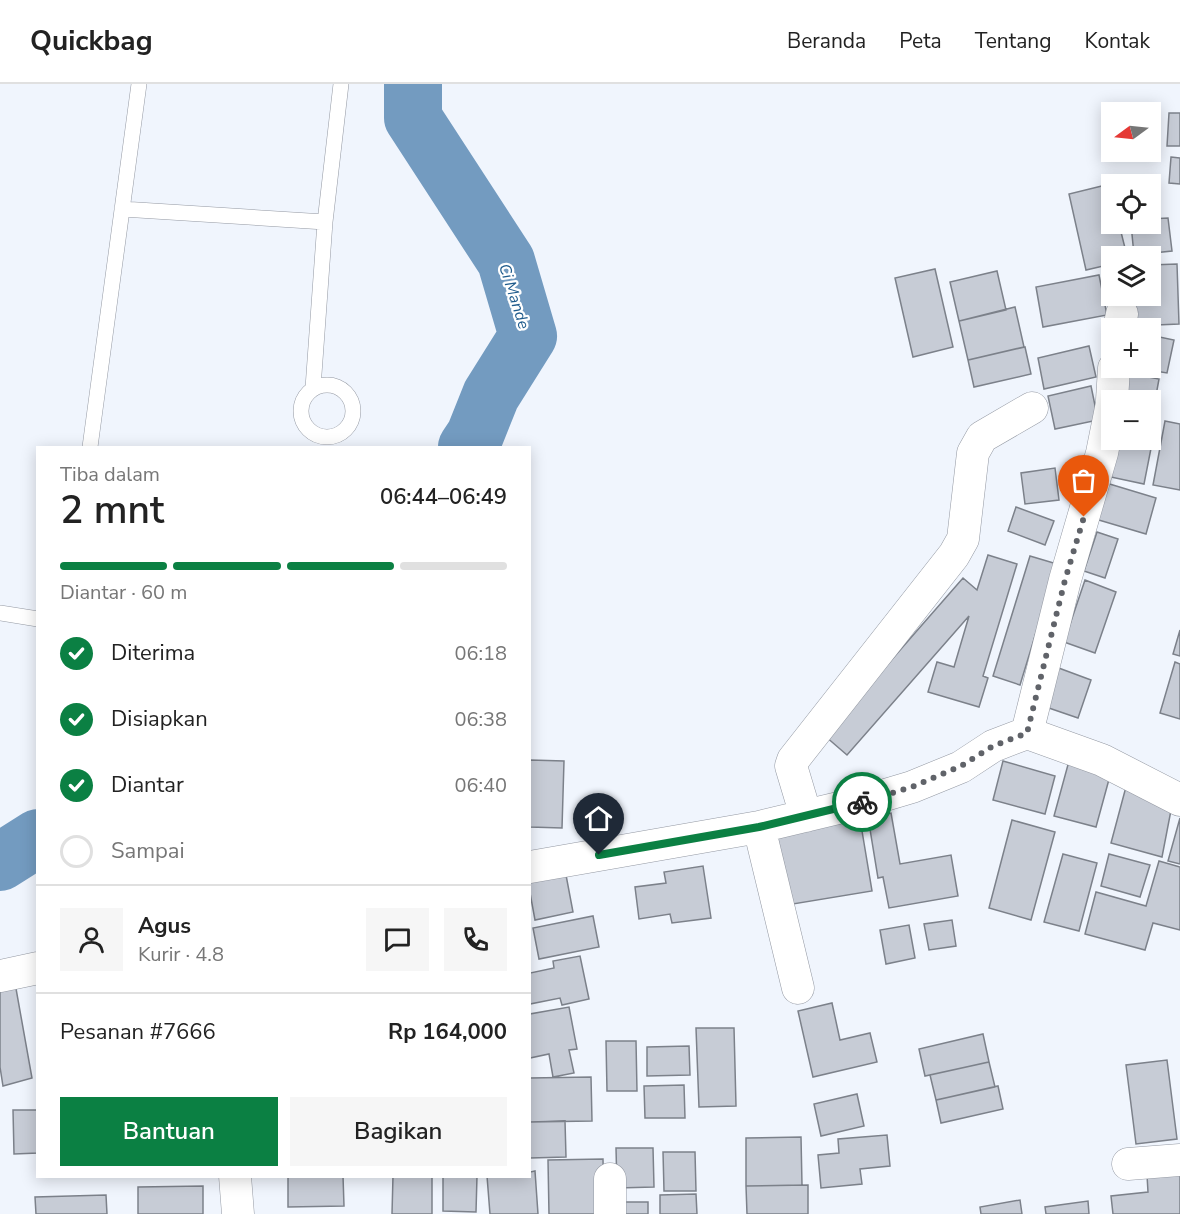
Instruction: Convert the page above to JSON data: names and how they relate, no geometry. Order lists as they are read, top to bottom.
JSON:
{
  "water": ["Ci Mande"],
  "north": "left",
  "page": {
    "header": "Quickbag",
    "nav": [
      "Beranda",
      "Peta",
      "Tentang",
      "Kontak"
    ],
    "map_buttons": ["+", "−"],
    "heading": ["2 mnt", "Tiba dalam", "06:44–06:49"],
    "panel": [
      "Agus",
      "Kurir · 4.8",
      "Pesanan #7666",
      "Rp 164,000"
    ],
    "bar": "Diantar · 60 m",
    "list": [
      ["Diterima", "06:18"],
      ["Disiapkan", "06:38"],
      ["Diantar", "06:40"],
      "Sampai"
    ],
    "buttons": ["Bantuan", "Bagikan"]
  }
}
